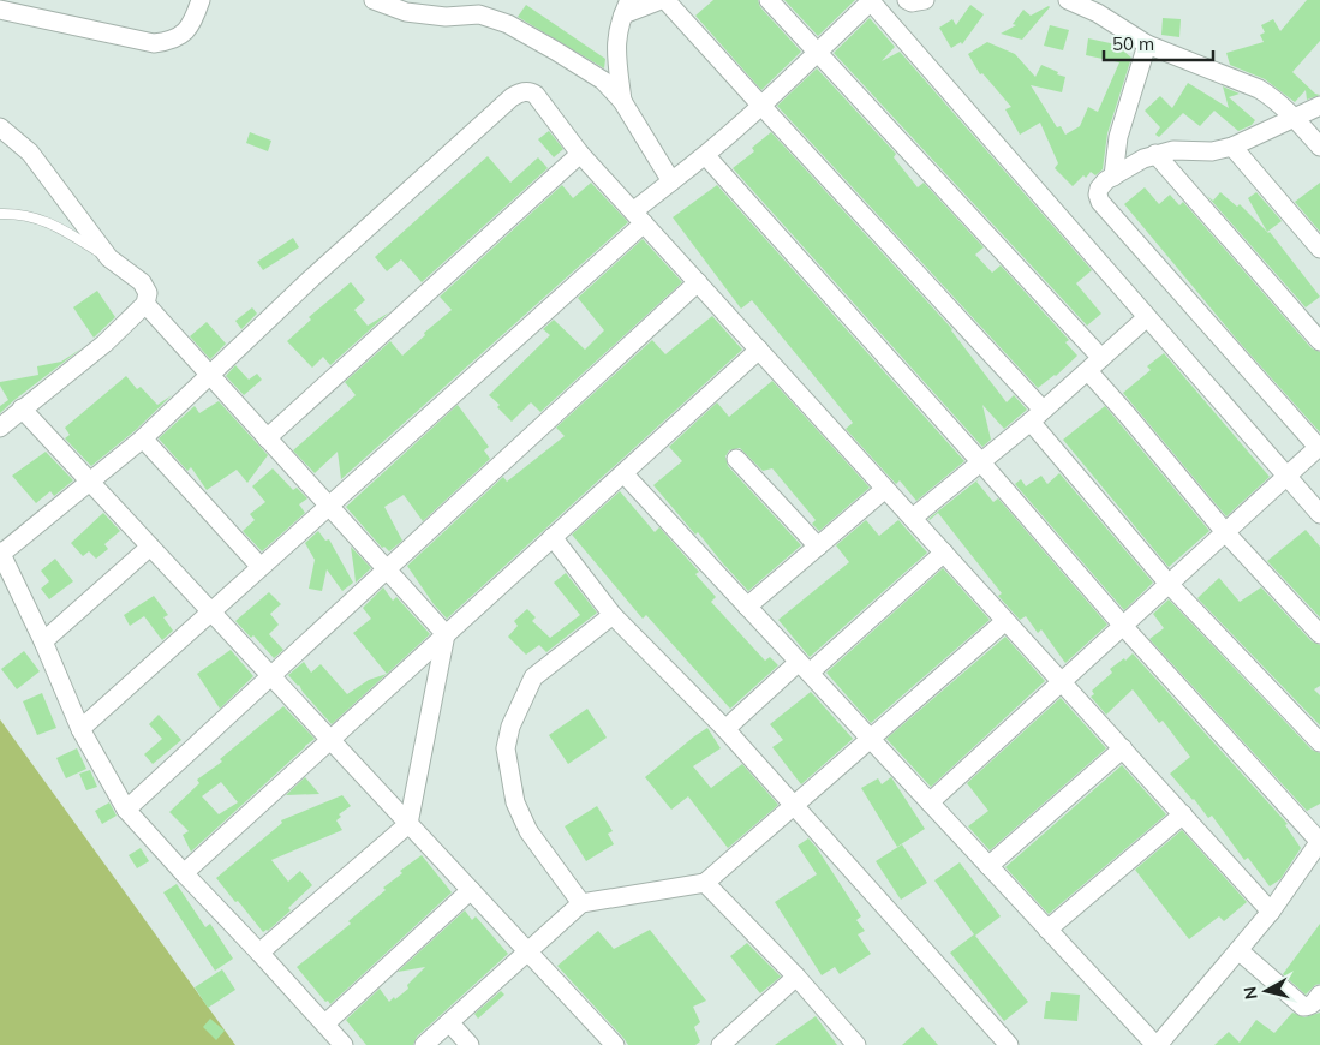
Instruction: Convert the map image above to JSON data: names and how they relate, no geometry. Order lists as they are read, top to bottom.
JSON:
{
  "scale_bar": "50 m",
  "north": "left"
}
